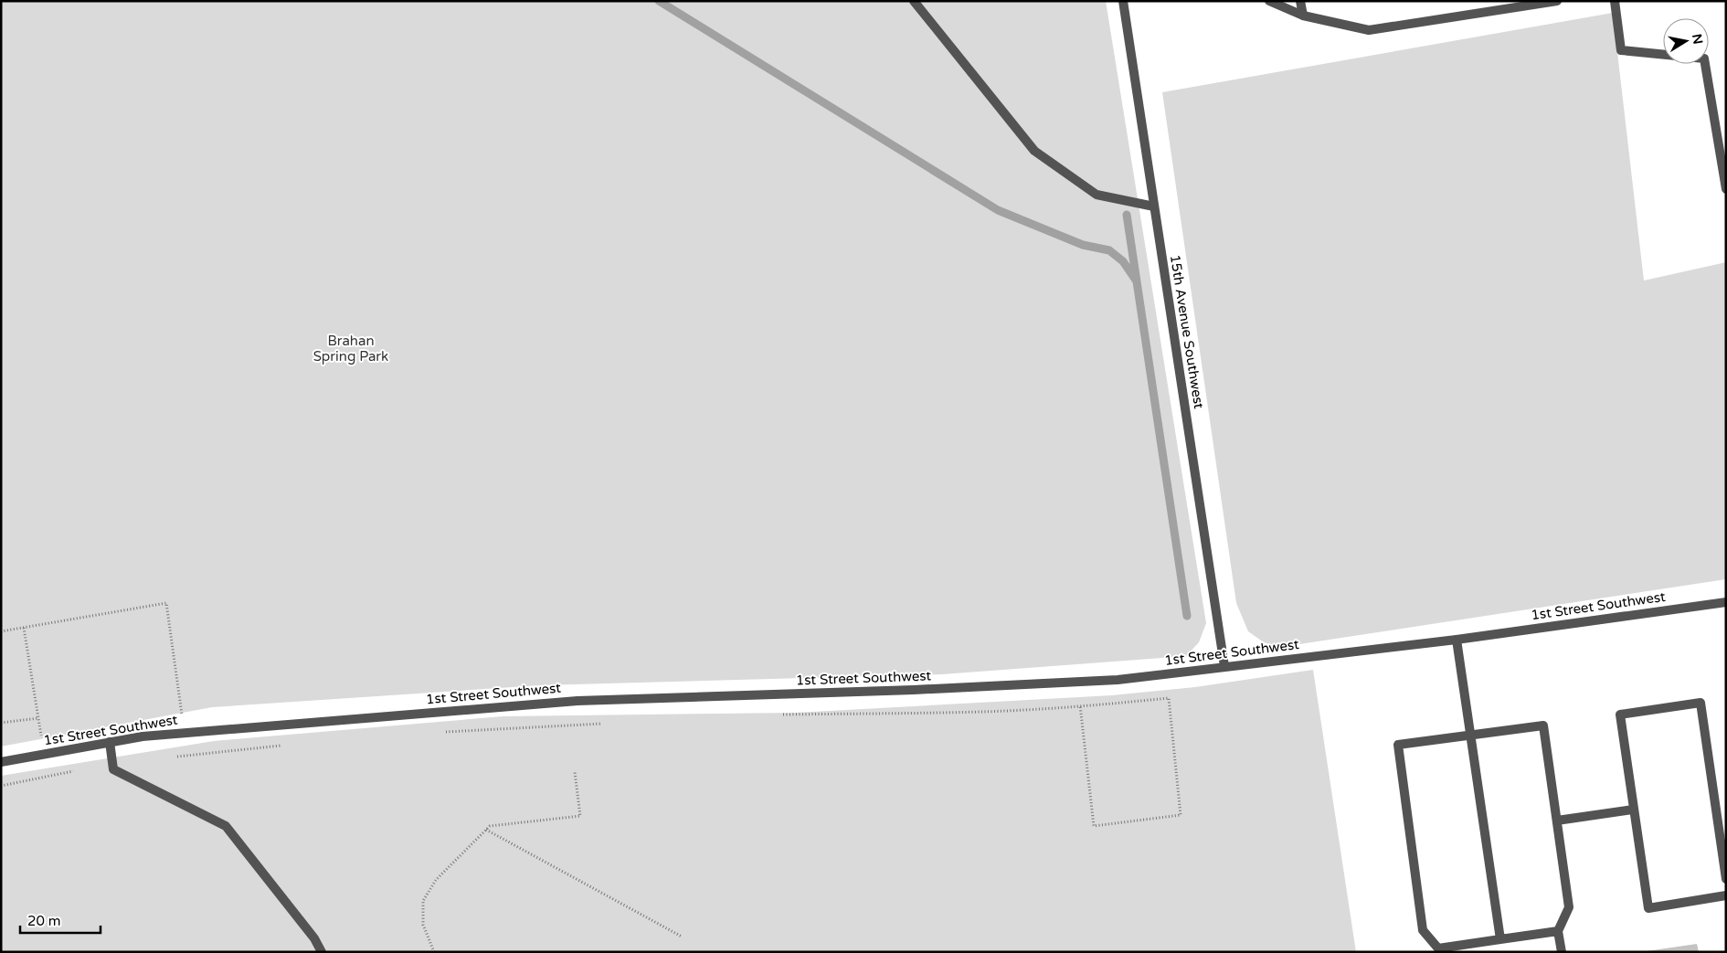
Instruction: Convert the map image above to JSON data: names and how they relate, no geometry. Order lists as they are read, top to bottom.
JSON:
{
  "streets": {
    "street": ["15th Avenue Southwest", "1st Street Southwest"]
  },
  "crossings": [
    ["15th Avenue Southwest", "1st Street Southwest"]
  ],
  "parks": ["Brahan Spring Park"],
  "scale_bar": "20 m",
  "north": "right"
}
